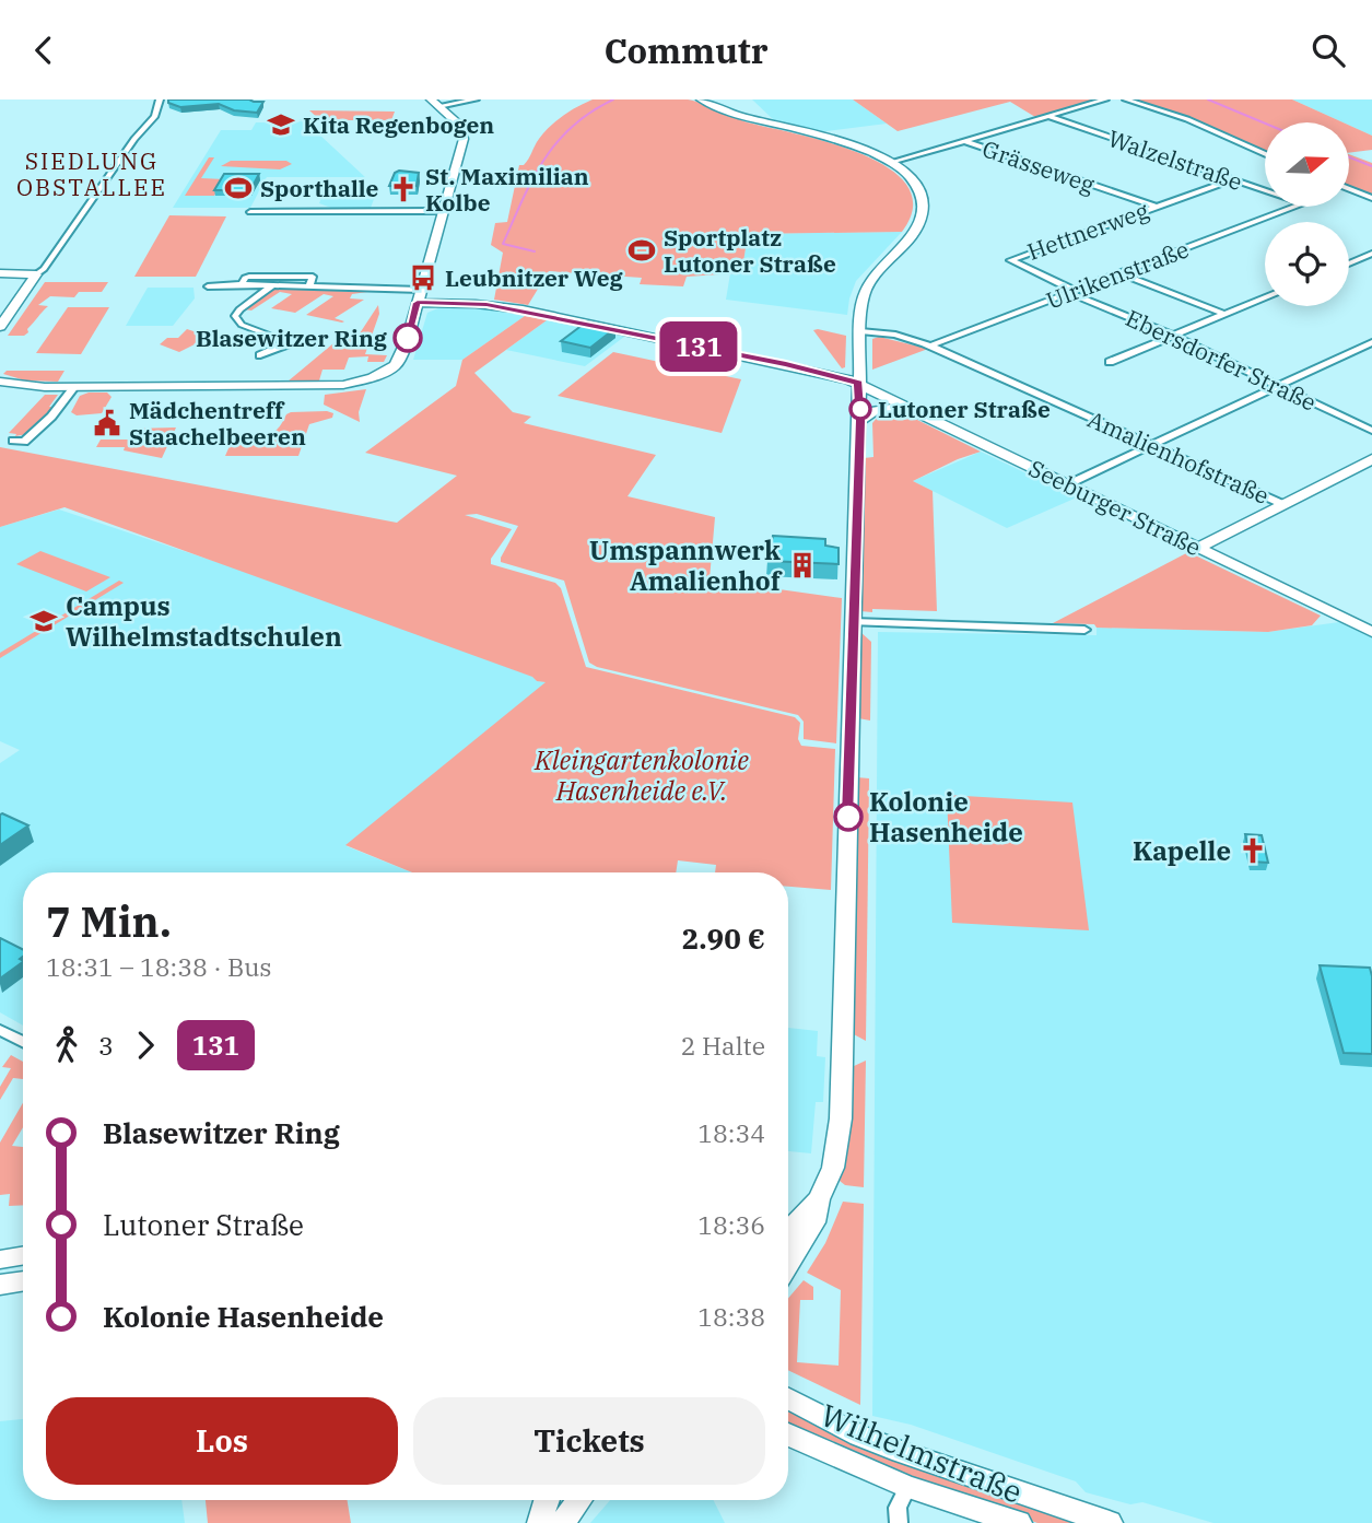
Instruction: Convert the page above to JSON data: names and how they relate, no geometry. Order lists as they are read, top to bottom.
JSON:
{
  "streets": {
    "street": [
      "Walzelstraße",
      "Grässeweg",
      "Hettnerweg",
      "Ulrikenstraße",
      "Ebersdorfer Straße",
      "Amalienhofstraße",
      "Seeburger Straße",
      "Wilhelmstraße"
    ]
  },
  "crossings": [
    ["Walzelstraße", "Hettnerweg"],
    ["Grässeweg", "Hettnerweg"],
    ["Hettnerweg", "Ulrikenstraße"],
    ["Hettnerweg", "Ebersdorfer Straße"],
    ["Ulrikenstraße", "Ebersdorfer Straße"],
    ["Ulrikenstraße", "Amalienhofstraße"]
  ],
  "districts": ["SIEDLUNG OBSTALLEE"],
  "parks": ["Kleingartenkolonie Hasenheide e.V."],
  "places": {
    "school or university": ["Kita Regenbogen", "Campus Wilhelmstadtschulen"],
    "sports": ["Sporthalle", "Sportplatz Lutoner Straße"],
    "church": ["St. Maximilian Kolbe", "Kapelle"],
    "bus stop": ["Leubnitzer Weg"],
    "other": ["Blasewitzer Ring", "Lutoner Straße", "Kolonie Hasenheide"],
    "public building": ["Mädchentreff Staachelbeeren"],
    "building": ["Umspannwerk Amalienhof"]
  },
  "lines": ["bus line 131"],
  "north": "right",
  "page": {
    "header": "Commutr",
    "on_map": "131",
    "heading": ["7 Min.", "18:31 – 18:38 · Bus", "2.90 €"],
    "legs": ["3", "131", "2 Halte"],
    "list": [
      {
        "name": "Blasewitzer Ring",
        "value": "18:34"
      },
      {
        "name": "Lutoner Straße",
        "value": "18:36"
      },
      {
        "name": "Kolonie Hasenheide",
        "value": "18:38"
      }
    ],
    "buttons": ["Los", "Tickets"]
  }
}
